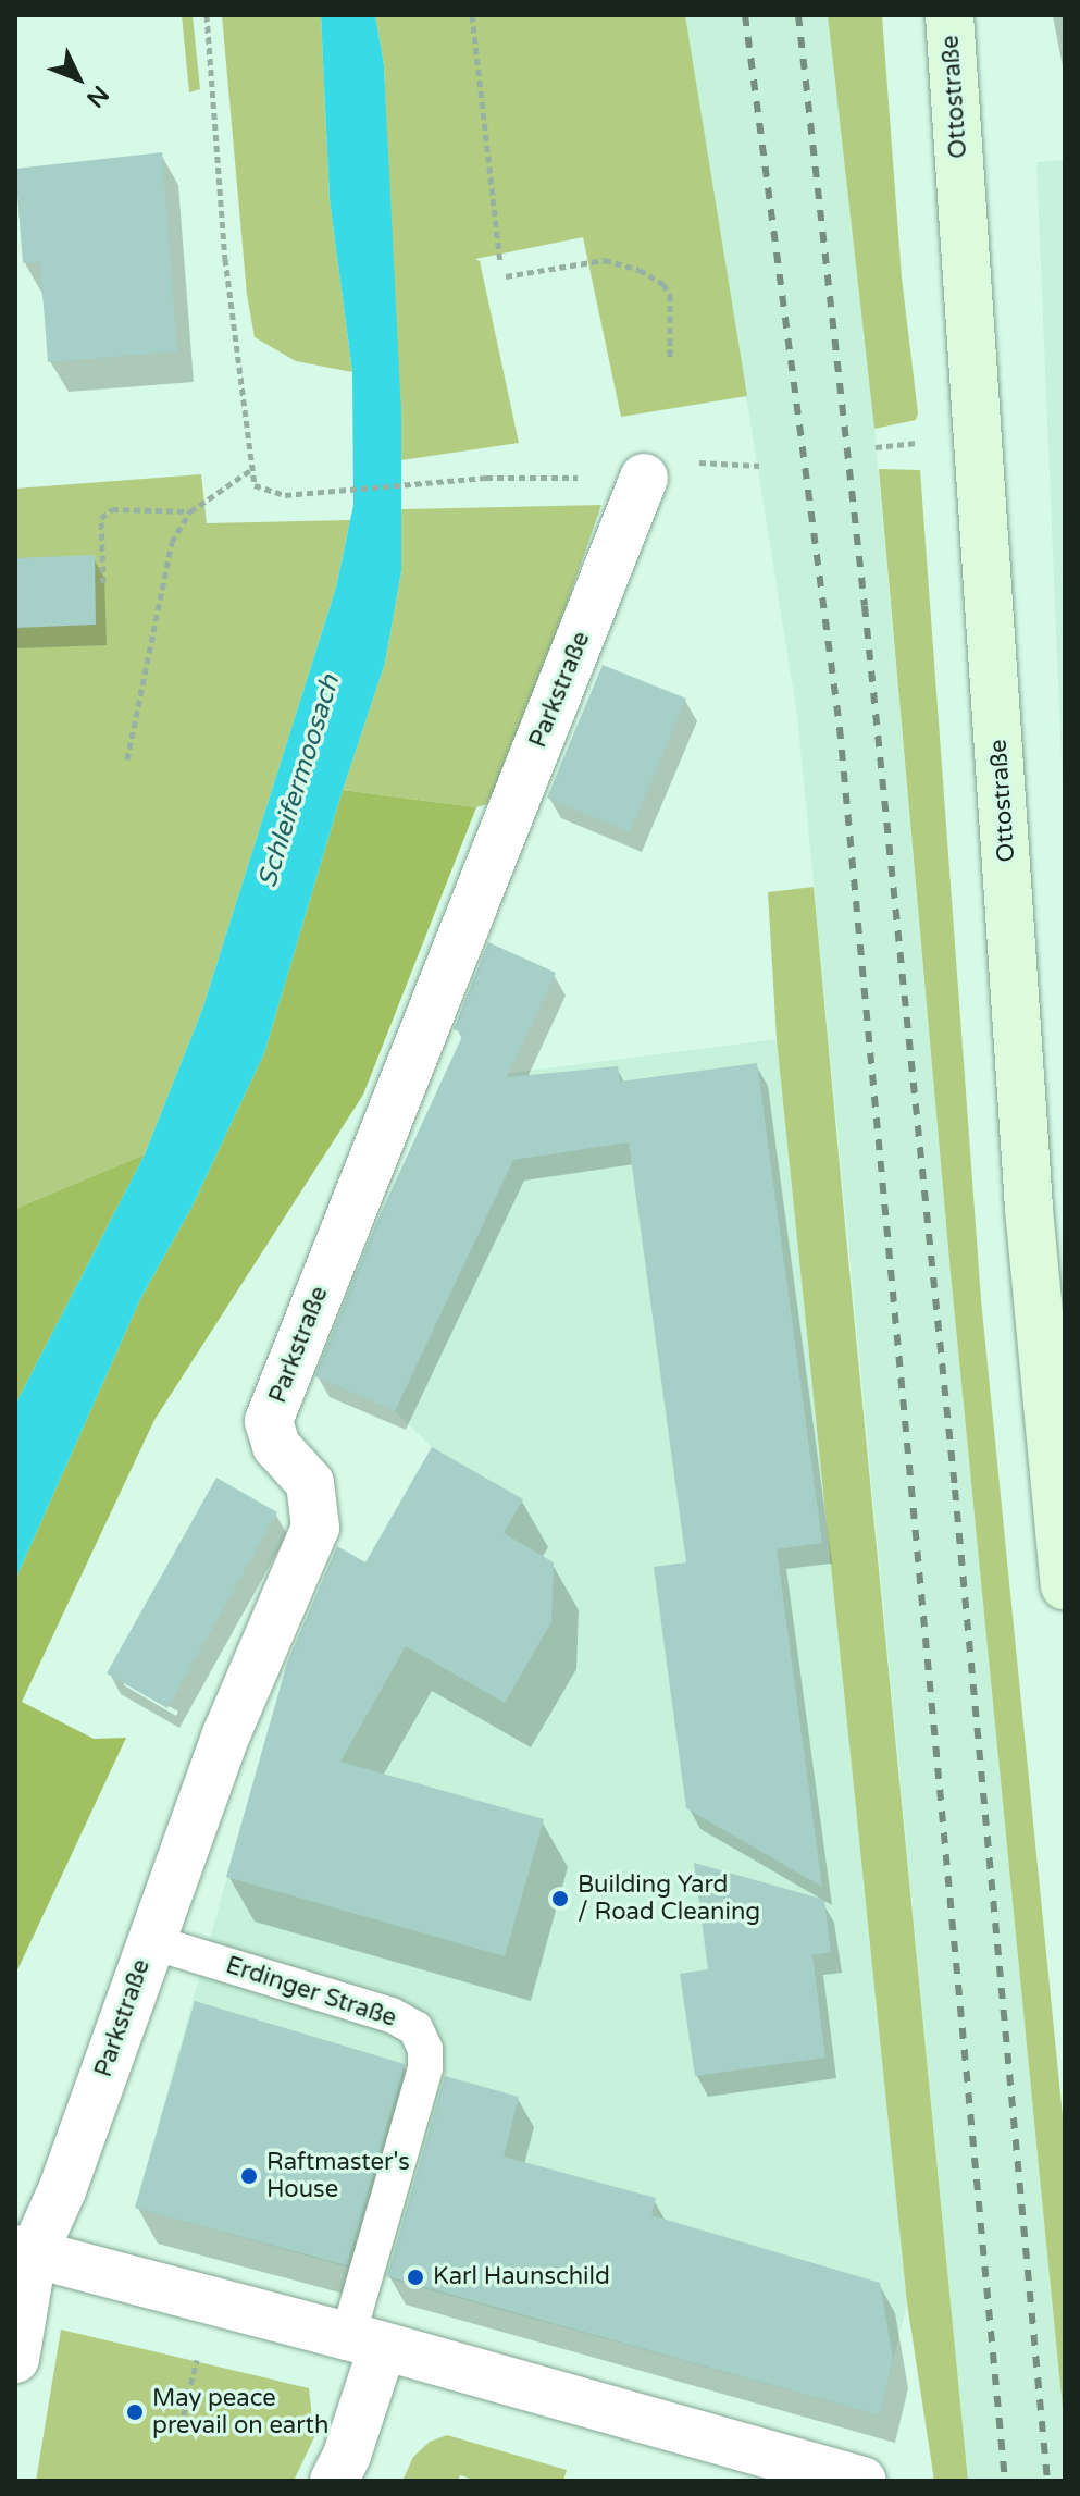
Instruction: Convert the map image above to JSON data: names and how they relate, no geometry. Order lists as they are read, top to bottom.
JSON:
{
  "streets": {
    "main road": ["Ottostraße"],
    "street": ["Parkstraße"],
    "lane": ["Erdinger Straße"]
  },
  "crossings": [
    ["Parkstraße", "Erdinger Straße"]
  ],
  "water": ["Schleifermoosach"],
  "places": [
    "Building Yard / Road Cleaning",
    "Raftmaster's House",
    "Karl Haunschild",
    "May peace prevail on earth"
  ],
  "north": "bottom right"
}
